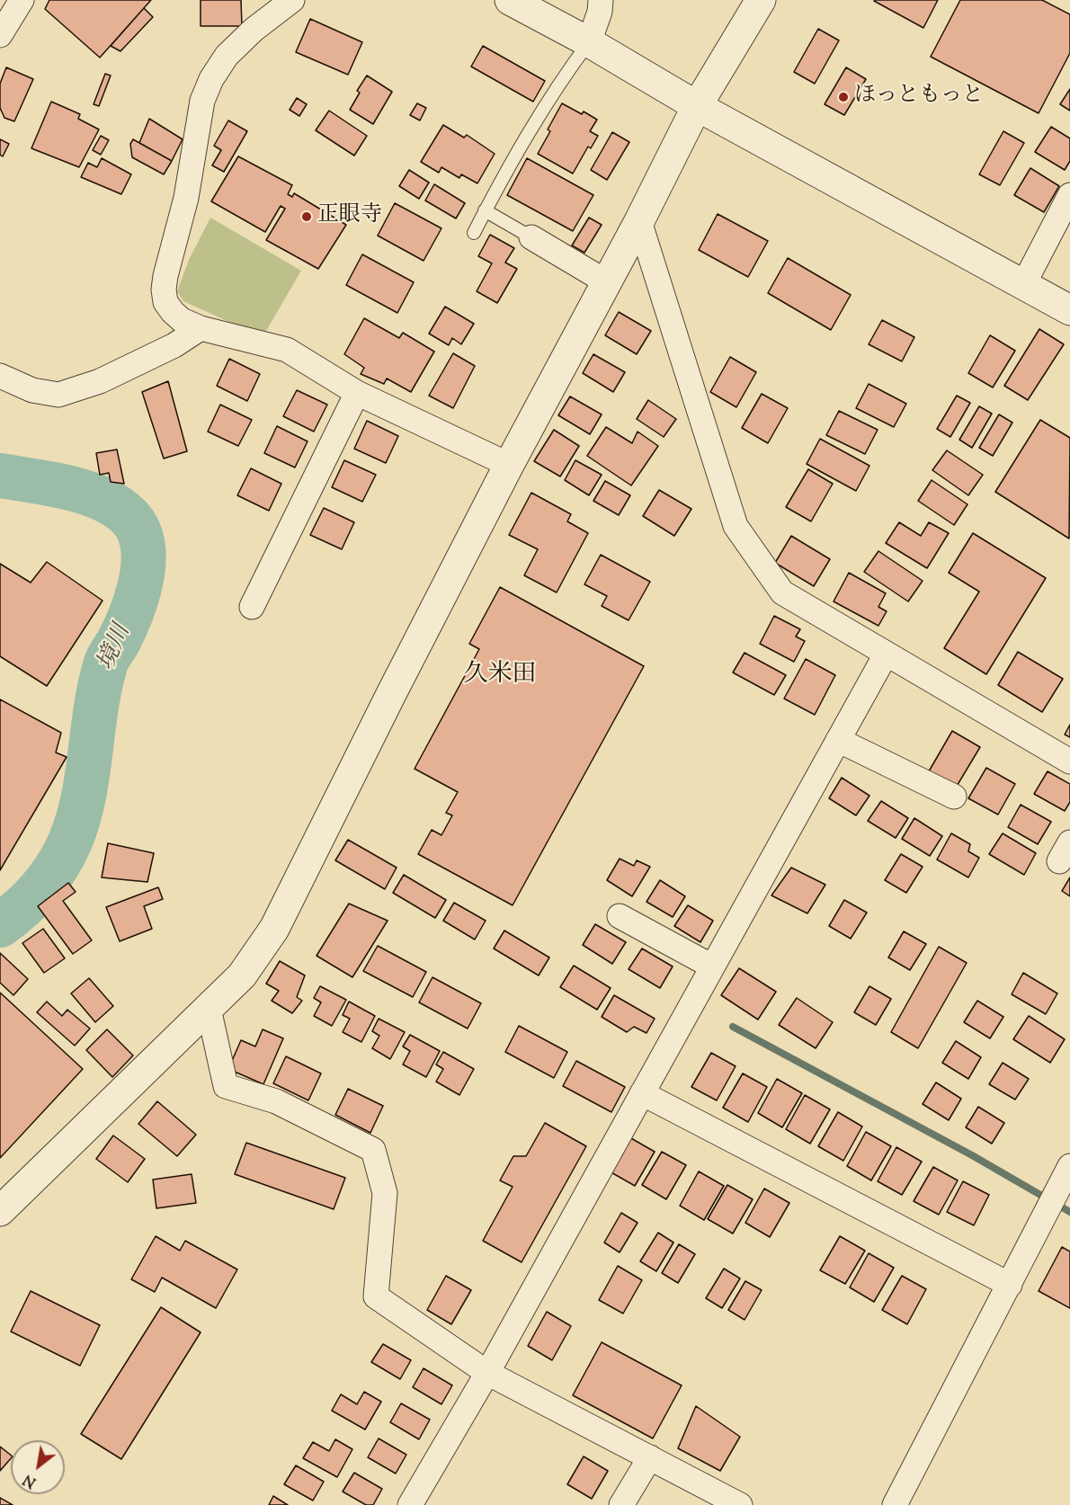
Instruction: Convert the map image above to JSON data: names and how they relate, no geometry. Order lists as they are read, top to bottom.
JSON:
{
  "districts": ["久米田"],
  "water": ["境川"],
  "places": ["ほっともっと", "正眼寺"],
  "north": "bottom left"
}
